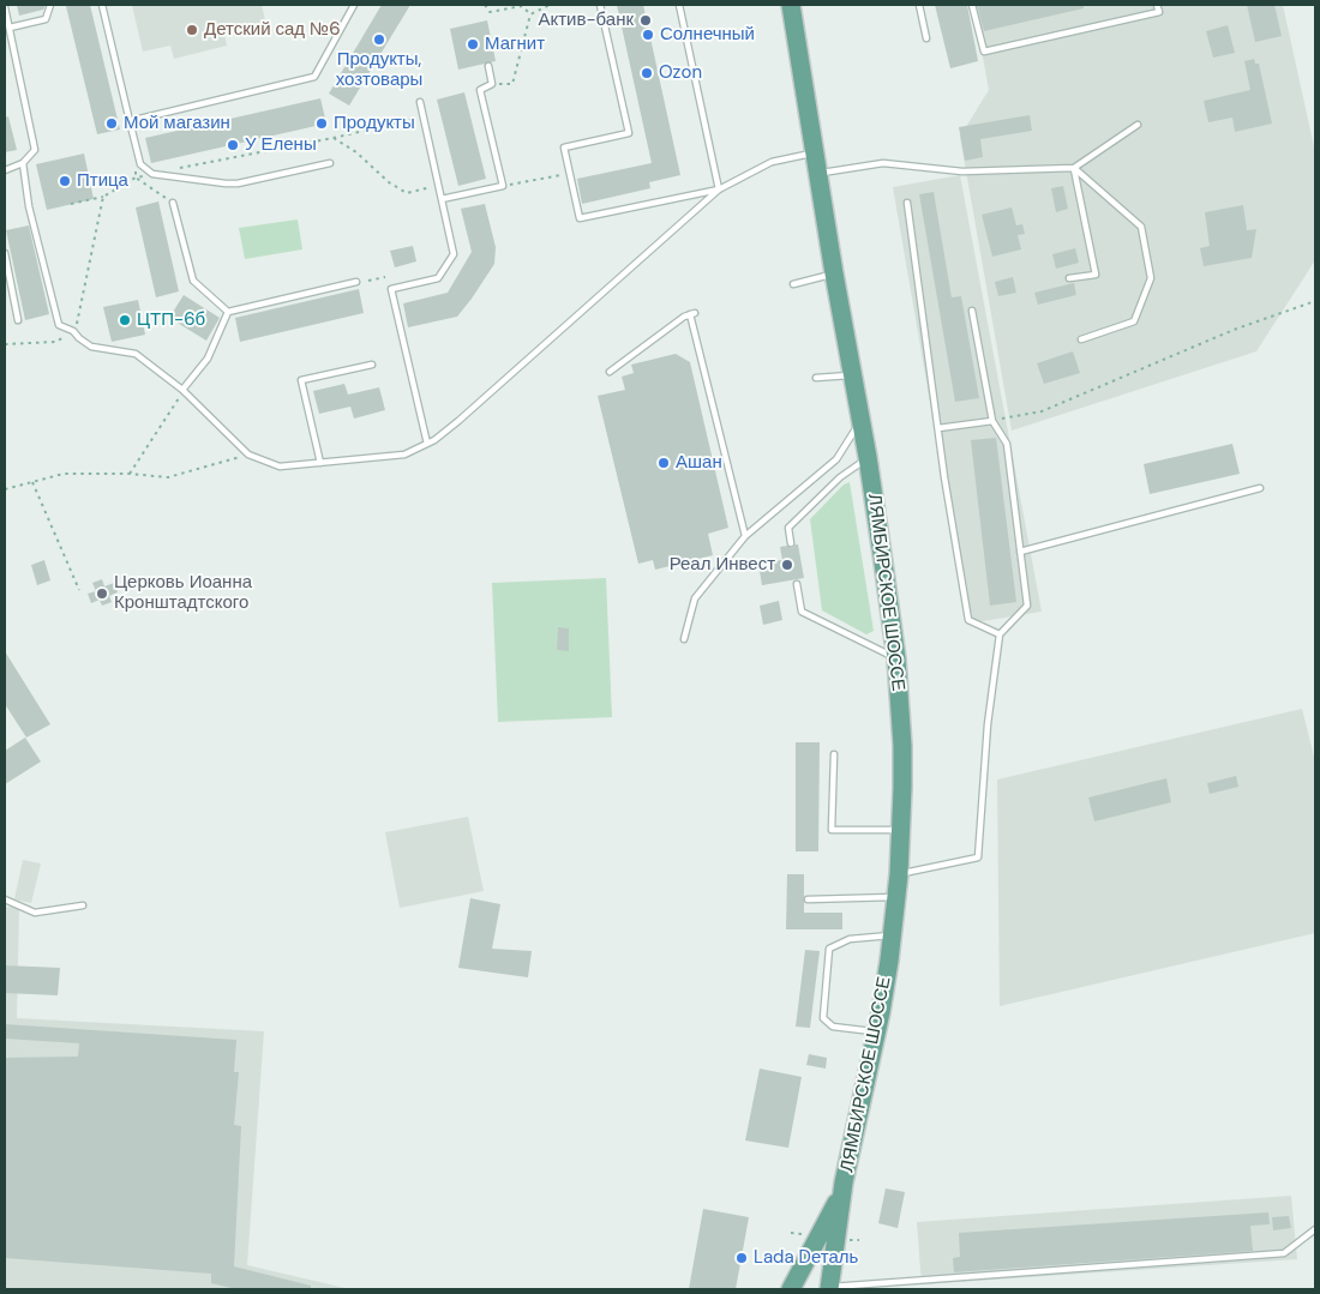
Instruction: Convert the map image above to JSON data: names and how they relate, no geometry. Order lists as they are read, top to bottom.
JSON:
{
  "streets": {
    "main road": ["ЛЯМБИРСКОЕ ШОССЕ"]
  },
  "places": [
    "Актив-банк",
    "Детский сад №6",
    "Солнечный",
    "Продукты, хозтовары",
    "Магнит",
    "Ozon",
    "Мой магазин",
    "Продукты",
    "У Елены",
    "Птица",
    "ЦТП-6б",
    "Ашан",
    "Реал Инвест",
    "Церковь Иоанна Кронштадтского",
    "Lada Dеталь"
  ]
}
